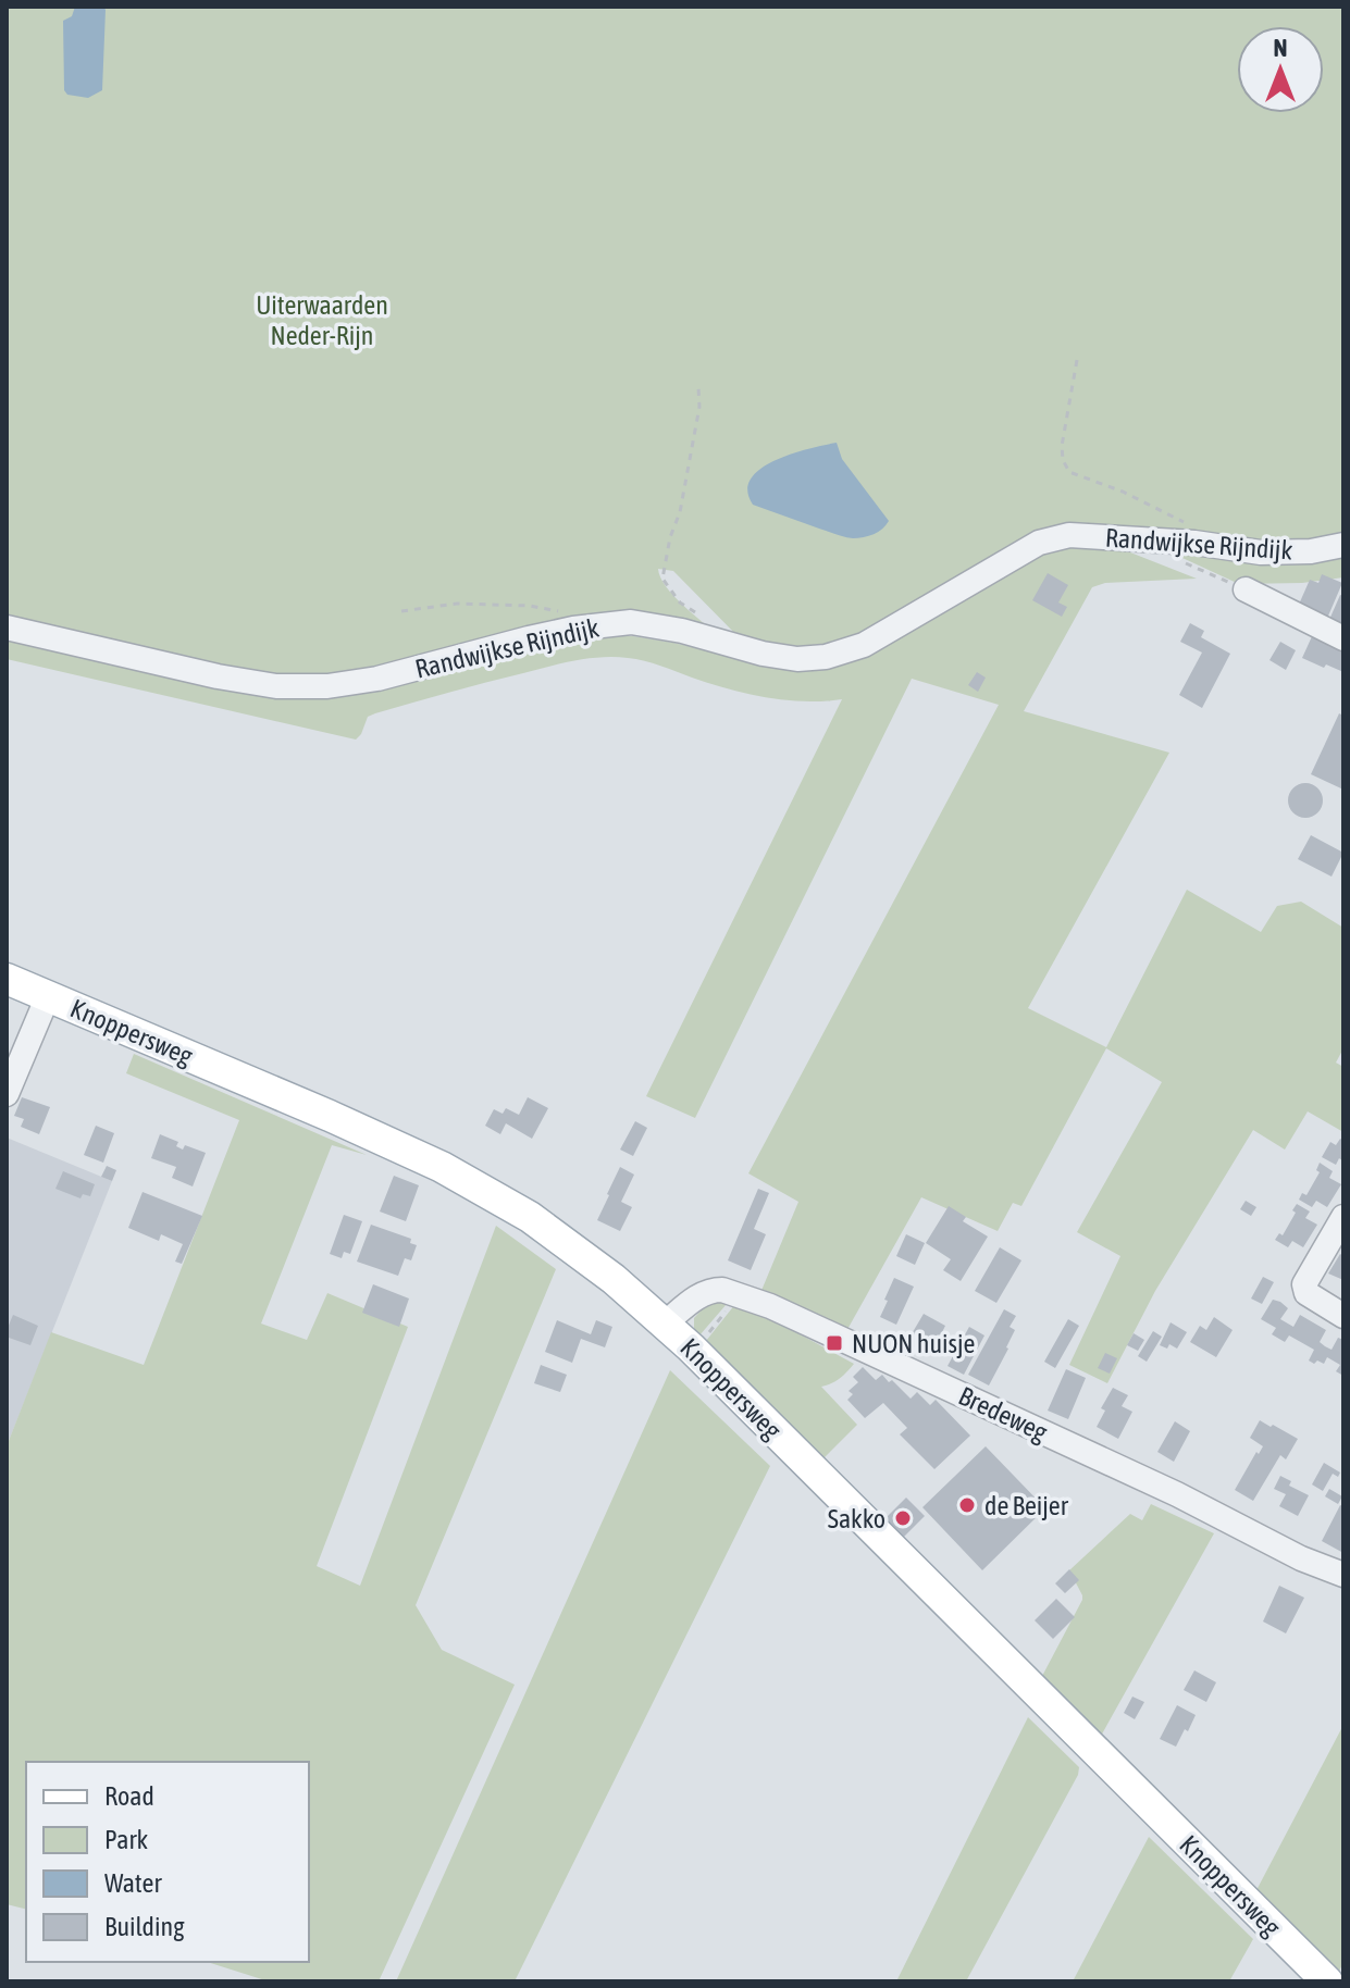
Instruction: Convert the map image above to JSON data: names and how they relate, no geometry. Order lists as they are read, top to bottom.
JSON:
{
  "streets": {
    "main road": ["Knoppersweg"],
    "street": ["Randwijkse Rijndijk", "Bredeweg"]
  },
  "crossings": [
    ["Knoppersweg", "Bredeweg"]
  ],
  "parks": ["Uiterwaarden Neder-Rijn"],
  "places": {
    "transit": ["NUON huisje"],
    "other": ["de Beijer", "Sakko"]
  },
  "legend": [
    "Road",
    "Park",
    "Water",
    "Building"
  ],
  "north": "top"
}
